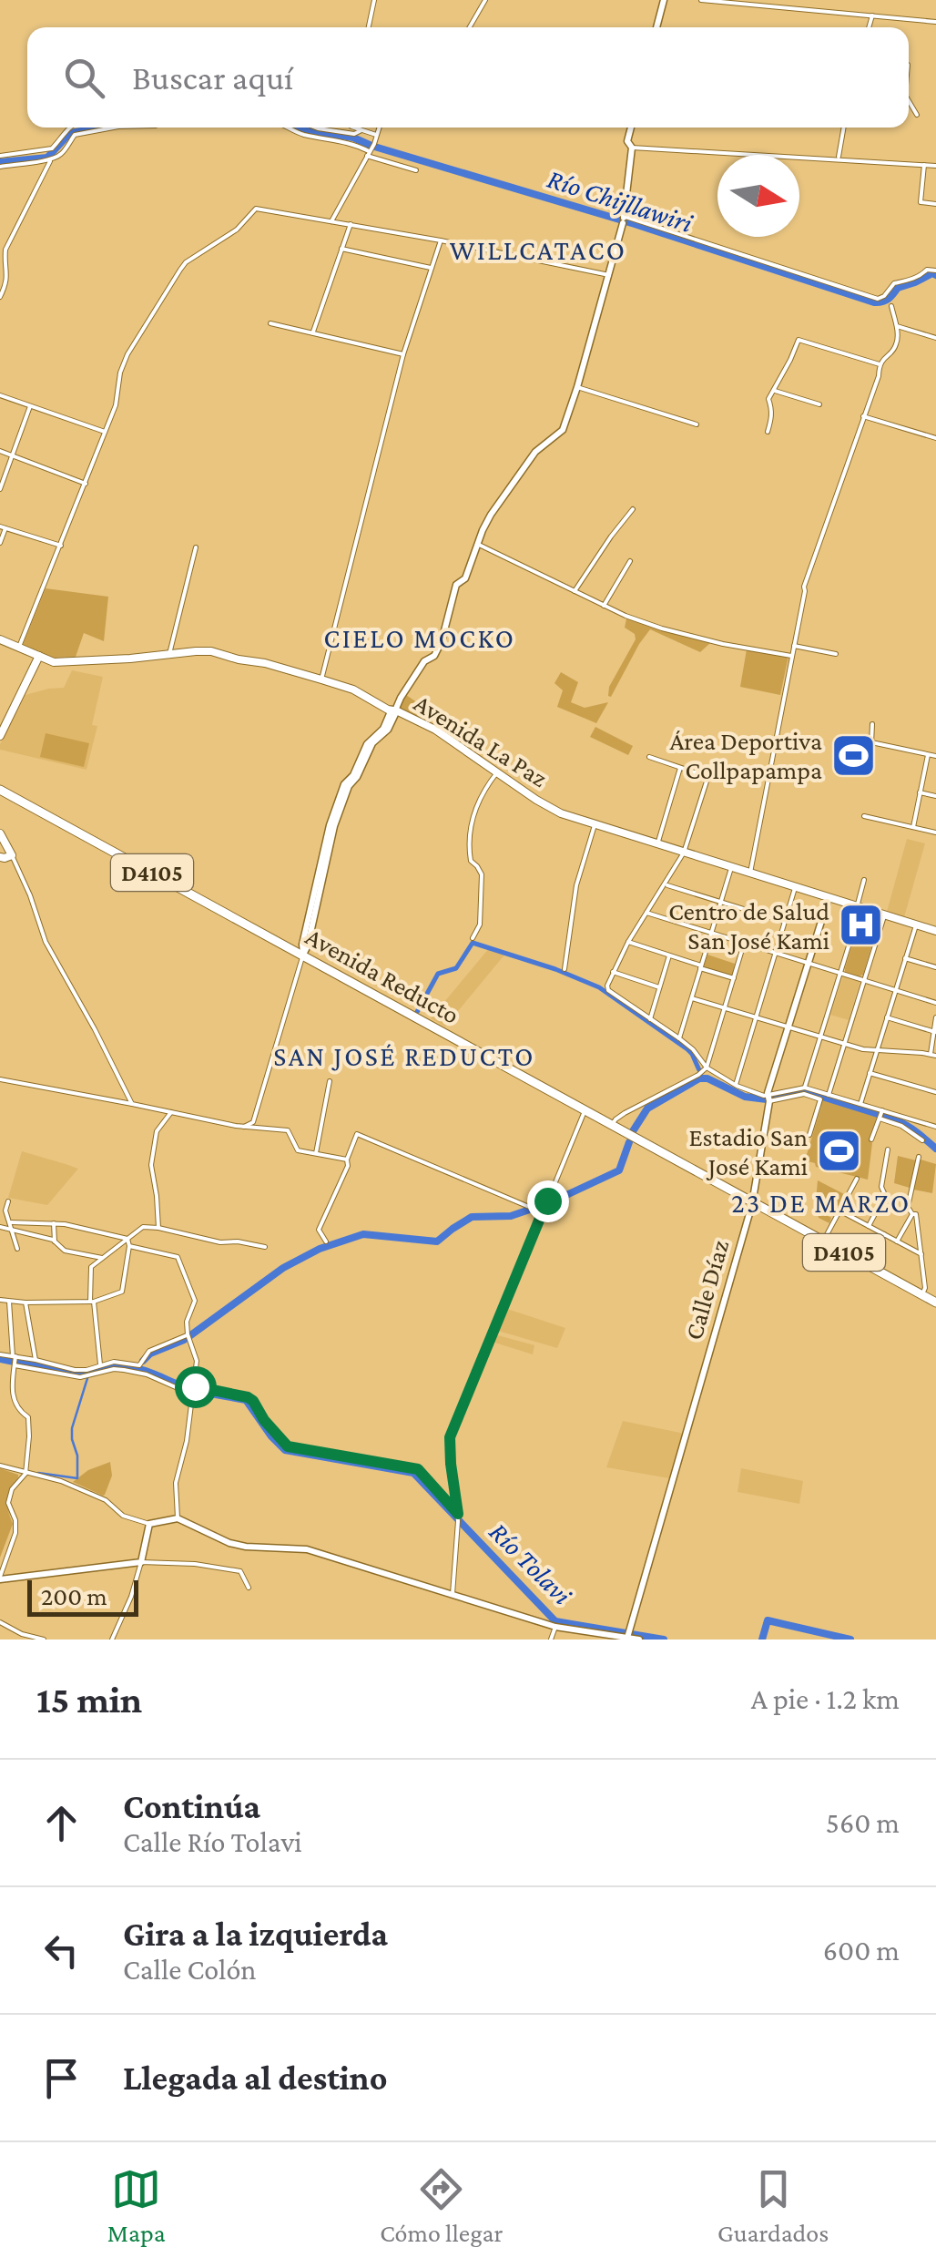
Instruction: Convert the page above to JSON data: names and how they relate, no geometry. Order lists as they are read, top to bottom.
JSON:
{
  "streets": {
    "main road": ["Avenida La Paz", "D4105", "Avenida Reducto"],
    "street": ["Calle Díaz"]
  },
  "crossings": [
    ["Avenida La Paz", "Calle Díaz"],
    ["Avenida Reducto", "Calle Díaz"]
  ],
  "districts": [
    "WILLCATACO",
    "CIELO MOCKO",
    "SAN JOSÉ REDUCTO",
    "23 DE MARZO"
  ],
  "water": ["Río Chijllawiri", "Río Tolavi"],
  "places": {
    "sports": ["Área Deportiva Collpapampa", "Estadio San José Kami"],
    "hospital": ["Centro de Salud San José Kami"]
  },
  "scale_bar": "200 m",
  "north": "right",
  "page": {
    "search": "Buscar aquí",
    "scale": "200 m",
    "heading": ["15 min", "A pie · 1.2 km"],
    "list": [
      ["Continúa", "Calle Río Tolavi", "560 m"],
      ["Gira a la izquierda", "Calle Colón", "600 m"],
      "Llegada al destino"
    ],
    "nav": ["Mapa", "Cómo llegar", "Guardados"]
  }
}
